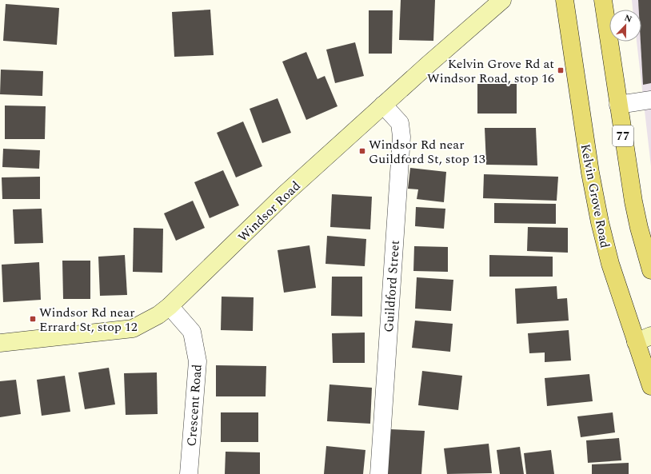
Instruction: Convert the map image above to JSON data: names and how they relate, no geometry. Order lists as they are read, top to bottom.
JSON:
{
  "streets": {
    "main road": ["77", "Kelvin Grove Road", "Windsor Road"],
    "street": ["Guildford Street", "Crescent Road"]
  },
  "crossings": [
    ["Windsor Road", "Guildford Street"],
    ["Windsor Road", "Crescent Road"]
  ],
  "places": {
    "transit": ["Kelvin Grove Rd at Windsor Road, stop 16", "Windsor Rd near Guildford St, stop 13", "Windsor Rd near Errard St, stop 12"]
  },
  "north": "top"
}
